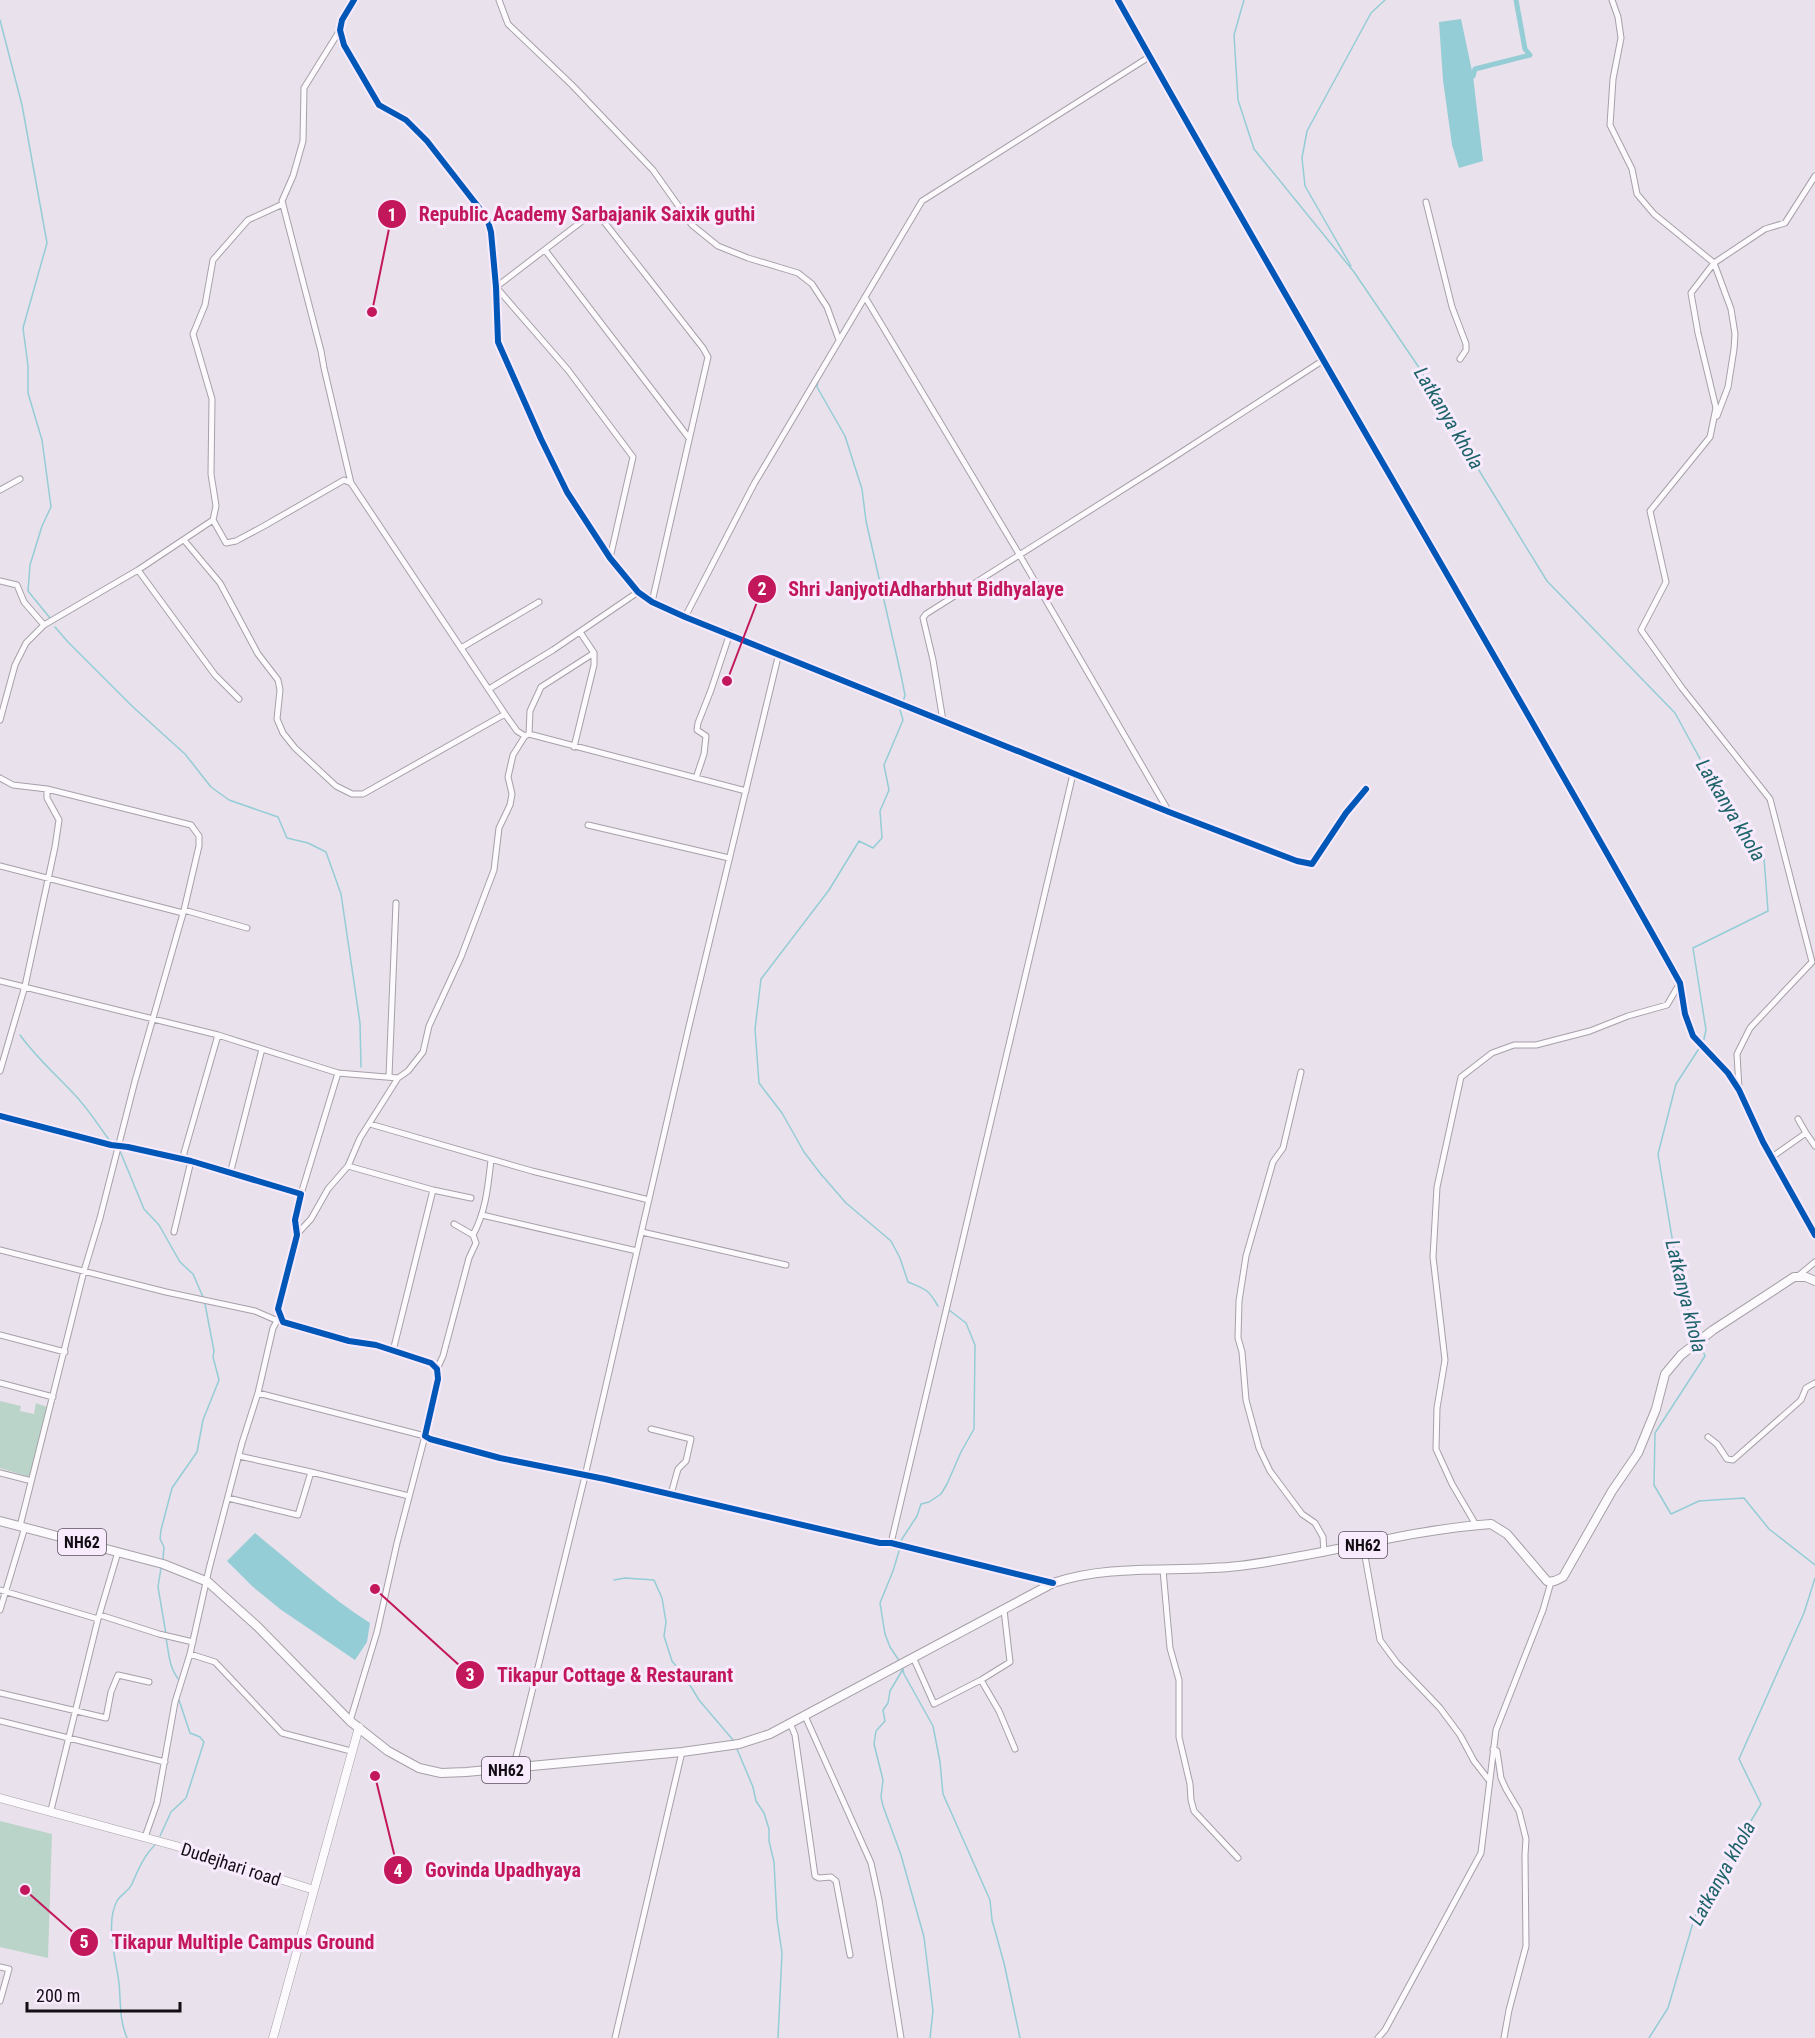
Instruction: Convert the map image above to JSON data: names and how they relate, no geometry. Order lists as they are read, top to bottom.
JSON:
{
  "streets": {
    "main road": ["NH62"],
    "street": ["Dudejhari road"]
  },
  "water": ["Latkanya khola"],
  "places": [
    "Republic Academy Sarbajanik Saixik guthi",
    "Shri JanjyotiAdharbhut Bidhyalaye",
    "Tikapur Cottage & Restaurant",
    "Govinda Upadhyaya",
    "Tikapur Multiple Campus Ground"
  ],
  "scale_bar": "200 m"
}
